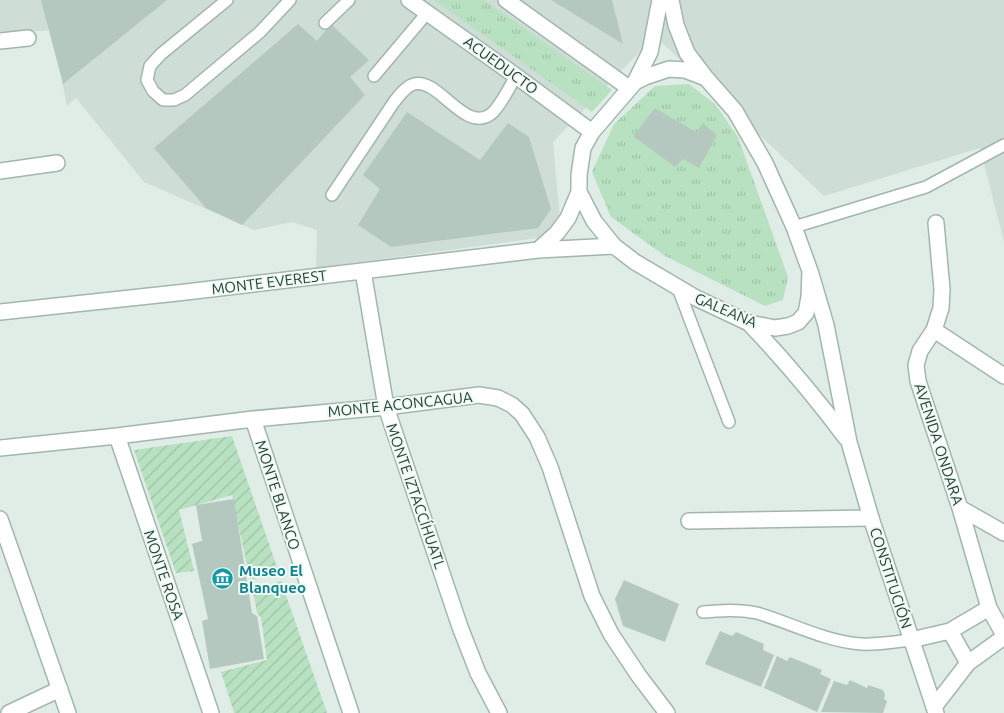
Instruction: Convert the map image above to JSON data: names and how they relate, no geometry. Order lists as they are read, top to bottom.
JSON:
{
  "streets": {
    "street": [
      "ACUEDUCTO",
      "MONTE EVEREST",
      "GALEANA",
      "MONTE ACONCAGUA",
      "AVENIDA ONDARA",
      "MONTE BLANCO",
      "MONTE IZTACCÍHUATL",
      "MONTE ROSA",
      "CONSTITUCIÓN"
    ]
  },
  "crossings": [
    ["ACUEDUCTO", "GALEANA"],
    ["MONTE EVEREST", "GALEANA"],
    ["MONTE EVEREST", "MONTE IZTACCÍHUATL"],
    ["GALEANA", "CONSTITUCIÓN"],
    ["MONTE ACONCAGUA", "MONTE BLANCO"],
    ["MONTE ACONCAGUA", "MONTE IZTACCÍHUATL"],
    ["MONTE ACONCAGUA", "MONTE ROSA"],
    ["AVENIDA ONDARA", "CONSTITUCIÓN"]
  ],
  "places": {
    "museum": ["Museo El Blanqueo"]
  }
}
